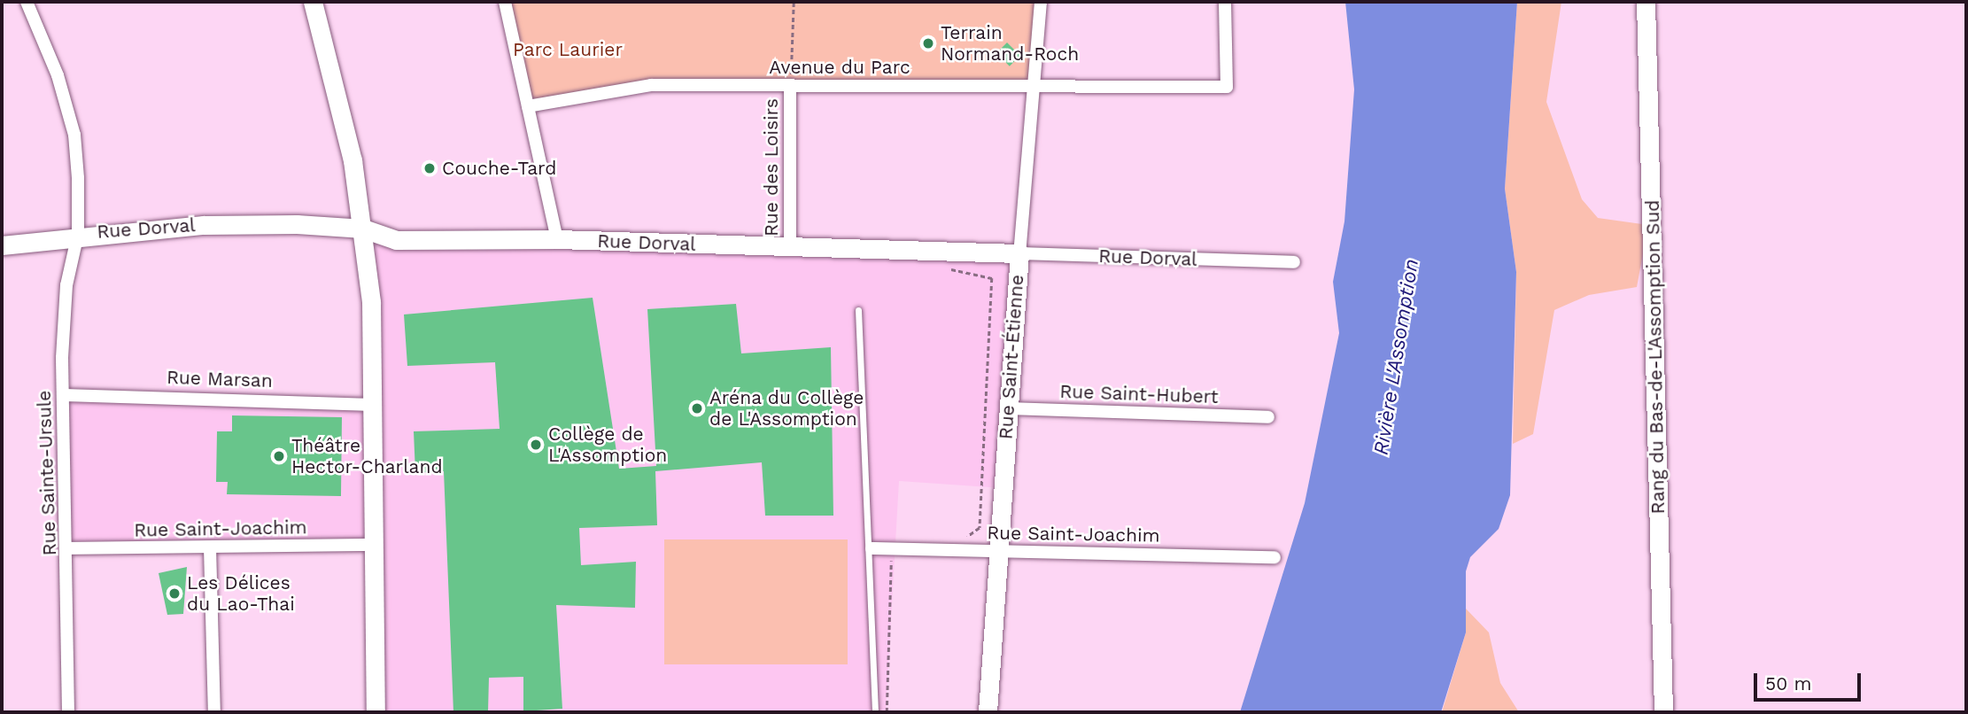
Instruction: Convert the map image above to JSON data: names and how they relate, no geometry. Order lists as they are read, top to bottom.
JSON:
{
  "streets": {
    "street": [
      "Avenue du Parc",
      "Rue des Loisirs",
      "Rue Dorval",
      "Rue Saint-Étienne",
      "Rang du Bas-de-L'Assomption Sud",
      "Rue Marsan",
      "Rue Saint-Hubert",
      "Rue Sainte-Ursule",
      "Rue Saint-Joachim"
    ]
  },
  "crossings": [
    ["Avenue du Parc", "Rue des Loisirs"],
    ["Avenue du Parc", "Rue Saint-Étienne"],
    ["Rue des Loisirs", "Rue Dorval"],
    ["Rue Dorval", "Rue Saint-Étienne"],
    ["Rue Dorval", "Rue Sainte-Ursule"],
    ["Rue Saint-Étienne", "Rue Saint-Hubert"],
    ["Rue Saint-Étienne", "Rue Saint-Joachim"],
    ["Rue Marsan", "Rue Sainte-Ursule"],
    ["Rue Sainte-Ursule", "Rue Saint-Joachim"]
  ],
  "water": ["Rivière L'Assomption"],
  "parks": ["Parc Laurier"],
  "places": [
    "Terrain Normand-Roch",
    "Couche-Tard",
    "Aréna du Collège de L'Assomption",
    "Collège de L'Assomption",
    "Théâtre Hector-Charland",
    "Les Délices du Lao-Thai"
  ],
  "scale_bar": "50 m"
}
